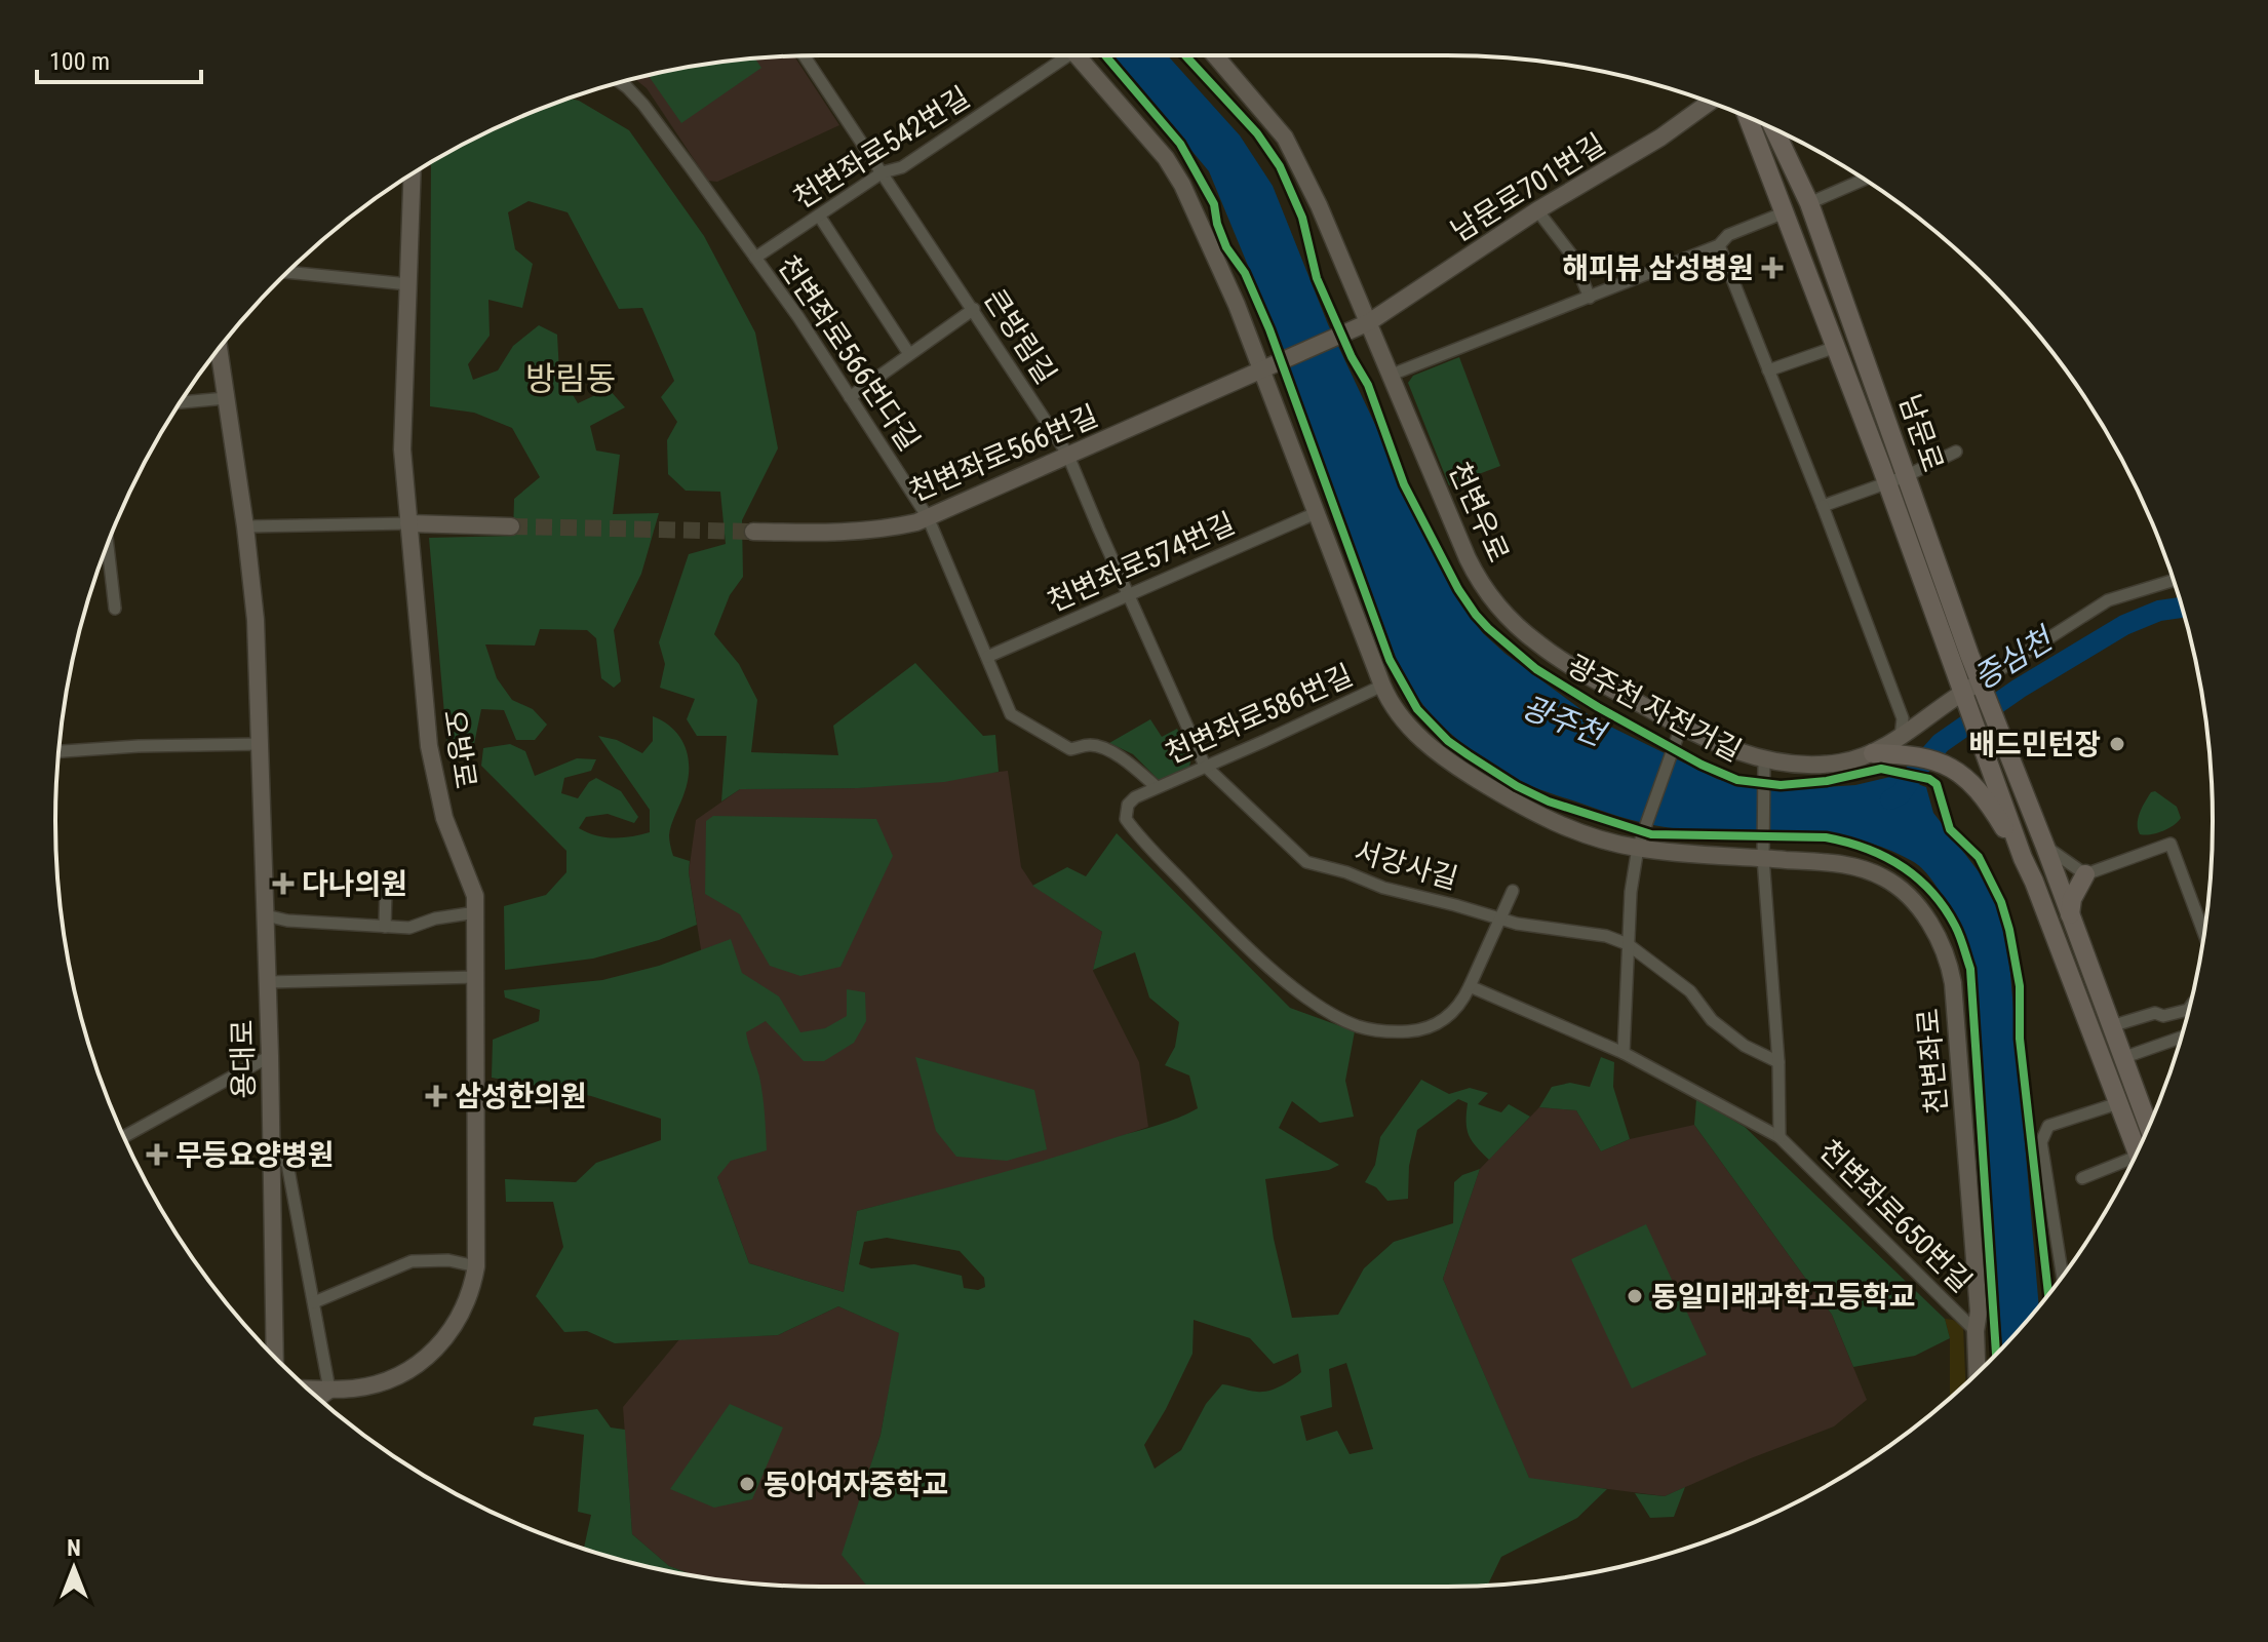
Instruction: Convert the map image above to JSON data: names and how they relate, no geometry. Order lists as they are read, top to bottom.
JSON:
{
  "streets": {
    "main road": ["남문로"],
    "street": [
      "천변좌로542번길",
      "남문로701번길",
      "큰방림길",
      "천변좌로566번다길",
      "천변좌로566번길",
      "천변우로",
      "천변좌로574번길",
      "천변좌로586번길",
      "오방로",
      "서강사길",
      "용대로",
      "천변좌로",
      "천변좌로650번길"
    ],
    "cycle path": ["광주천 자전거길"]
  },
  "crossings": [
    ["천변좌로542번길", "큰방림길"],
    ["천변좌로542번길", "천변좌로566번다길"],
    ["남문로701번길", "천변좌로566번길"],
    ["남문로701번길", "천변우로"],
    ["남문로701번길", "천변좌로"],
    ["큰방림길", "천변좌로566번길"],
    ["큰방림길", "천변좌로574번길"],
    ["큰방림길", "천변좌로586번길"],
    ["큰방림길", "서강사길"],
    ["천변좌로566번다길", "천변좌로566번길"],
    ["천변좌로566번다길", "천변좌로574번길"],
    ["천변좌로566번다길", "천변좌로586번길"],
    ["남문로", "천변우로"],
    ["천변좌로566번길", "천변좌로"],
    ["천변좌로574번길", "천변좌로"],
    ["천변좌로586번길", "서강사길"],
    ["천변좌로586번길", "천변좌로"],
    ["천변좌로586번길", "천변좌로650번길"],
    ["천변좌로", "천변좌로650번길"]
  ],
  "districts": ["방림동"],
  "water": ["증심천", "광주천"],
  "places": {
    "health": [
      "해피뷰 삼성병원",
      "다나의원",
      "삼성한의원",
      "무등요양병원"
    ],
    "other": ["배드민턴장", "동일미래과학고등학교", "동아여자중학교"]
  },
  "scale_bar": "100 m",
  "north": "top"
}
